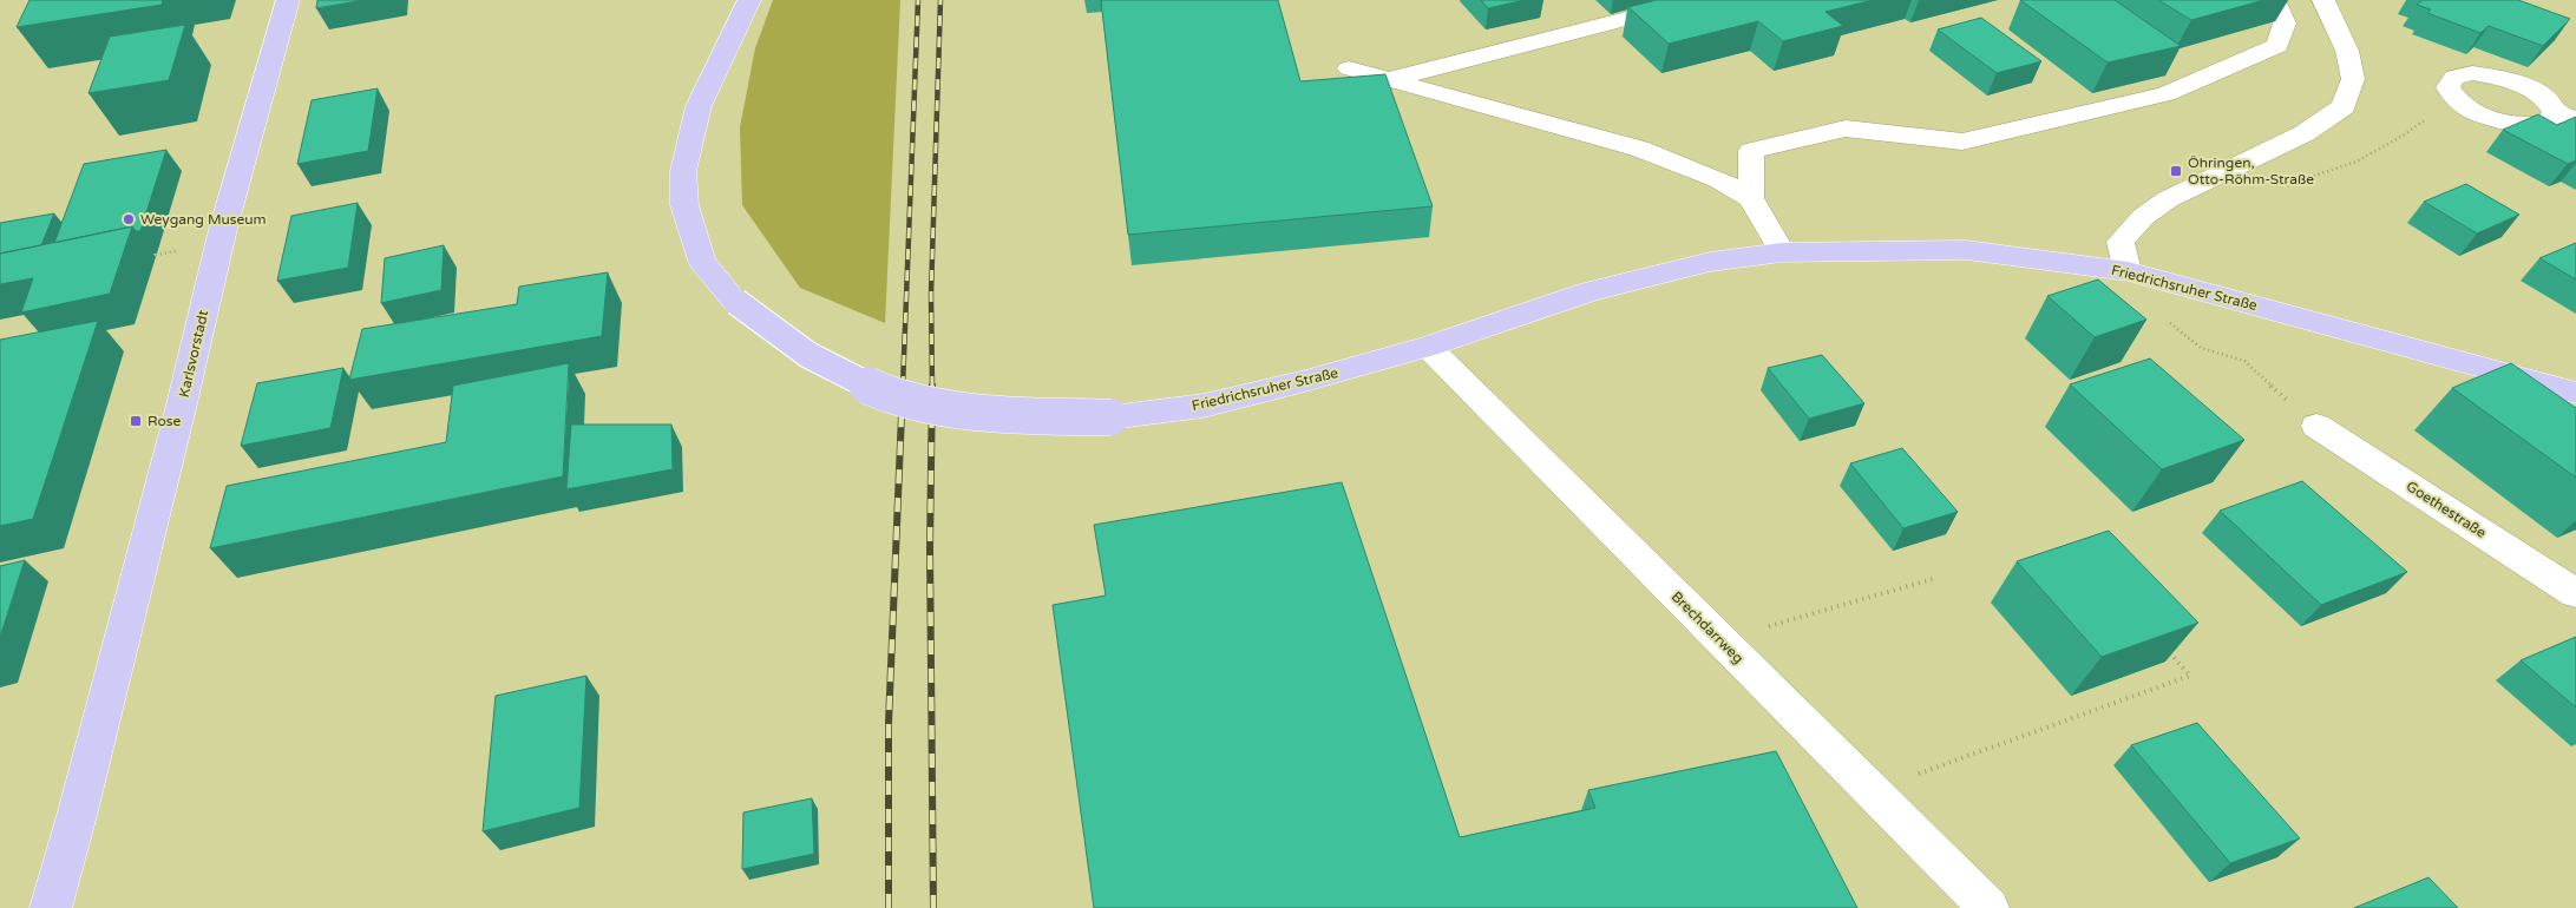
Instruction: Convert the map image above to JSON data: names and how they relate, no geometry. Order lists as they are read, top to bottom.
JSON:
{
  "streets": {
    "main road": ["Friedrichsruher Straße", "Karlsvorstadt"],
    "street": ["Goethestraße", "Brechdarrweg"]
  },
  "crossings": [
    ["Friedrichsruher Straße", "Brechdarrweg"]
  ],
  "places": {
    "transit": ["Öhringen, Otto-Röhm-Straße", "Rose"],
    "other": ["Weygang Museum"]
  }
}
